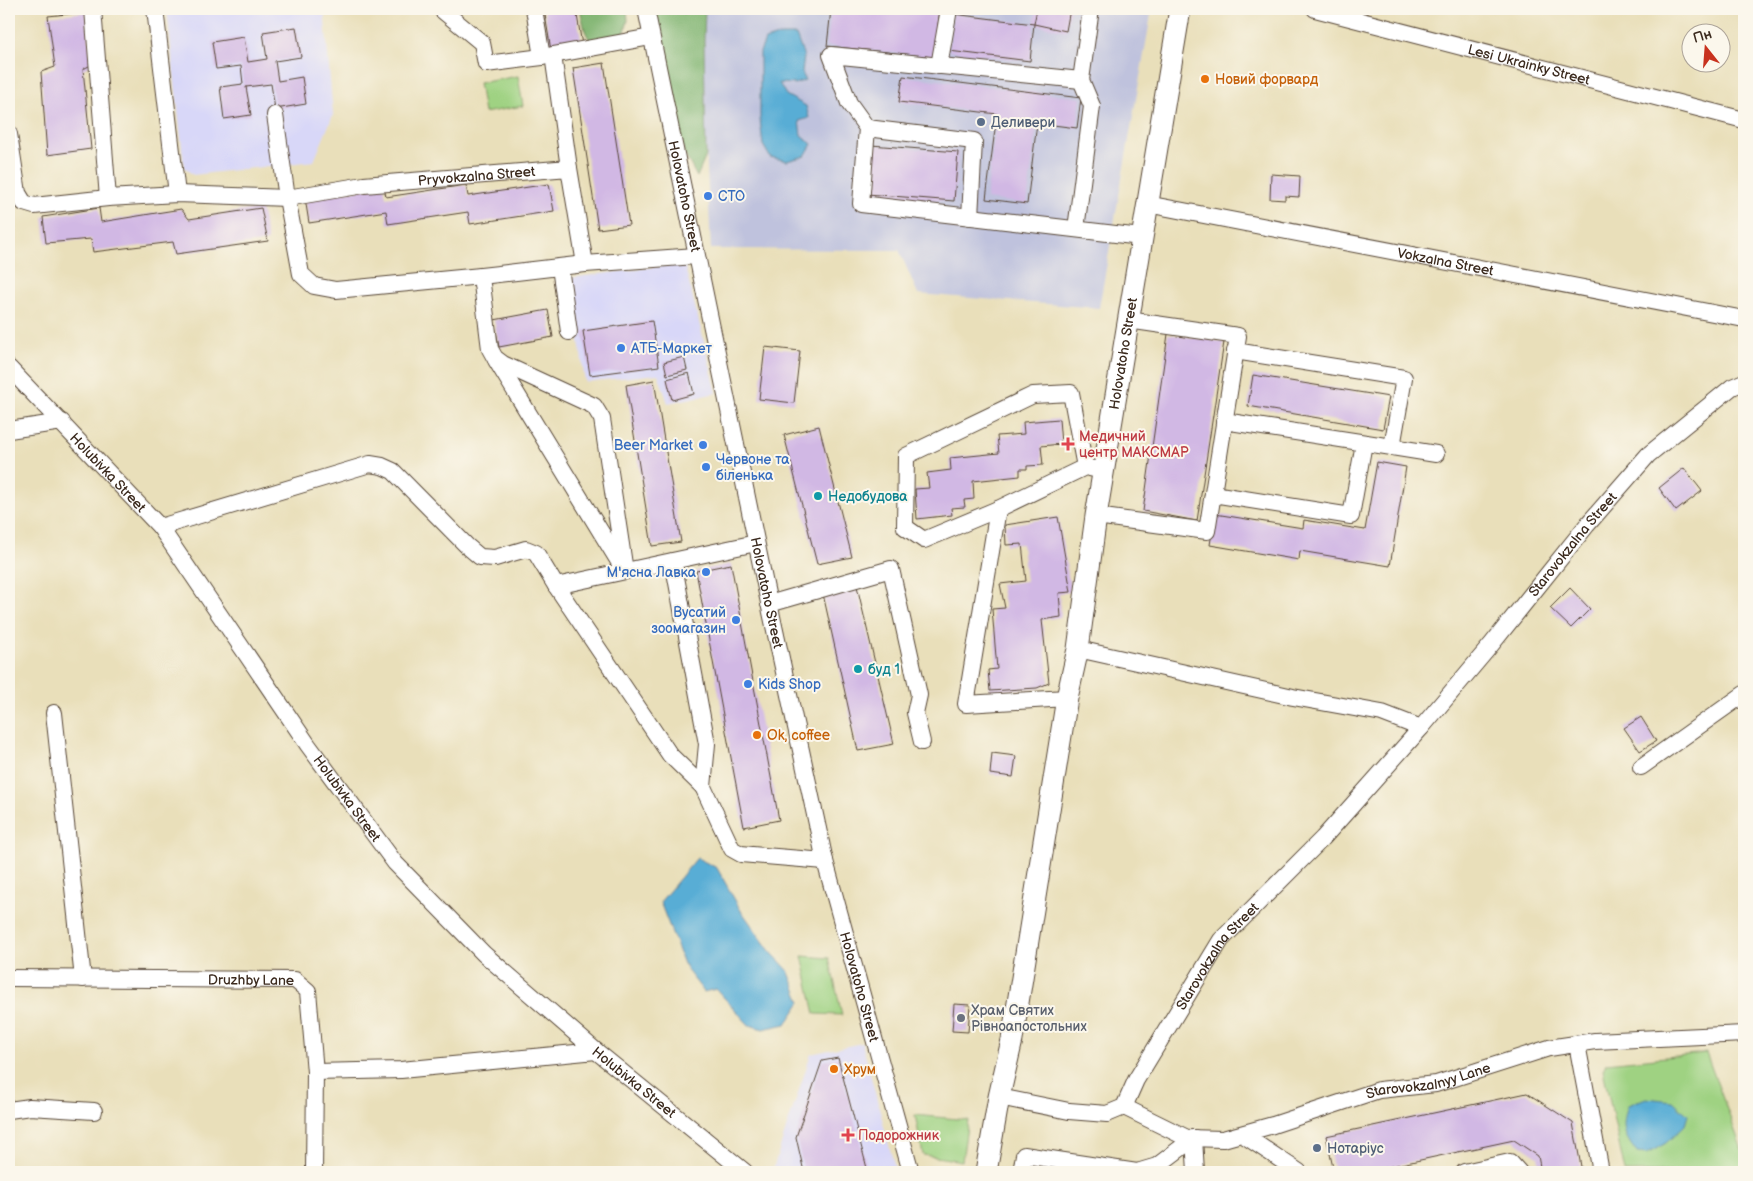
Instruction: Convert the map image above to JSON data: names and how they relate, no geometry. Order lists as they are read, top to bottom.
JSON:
{
  "streets": {
    "main road": ["Holovatoho Street"],
    "street": [
      "Lesi Ukrainky Street",
      "Pryvokzalna Street",
      "Vokzalna Street",
      "Holubivka Street",
      "Starovokzalna Street",
      "Druzhby Lane",
      "Starovokzalnyy Lane"
    ]
  },
  "crossings": [
    ["Holovatoho Street", "Vokzalna Street"],
    ["Starovokzalna Street", "Starovokzalnyy Lane"]
  ],
  "places": {
    "other": [
      "Новий форвард",
      "Деливери",
      "СТО",
      "АТБ-Маркет",
      "Beer Market",
      "Червоне та біленька",
      "Недобудова",
      "М'ясна Лавка",
      "Вусатий зоомагазин",
      "буд 1",
      "Kids Shop",
      "Ok, coffee",
      "Храм Святих Рівноапостольних",
      "Хрум",
      "Нотаріус"
    ],
    "health": ["Медичний центр МАКСМАР", "Подорожник"]
  },
  "north": "top"
}
